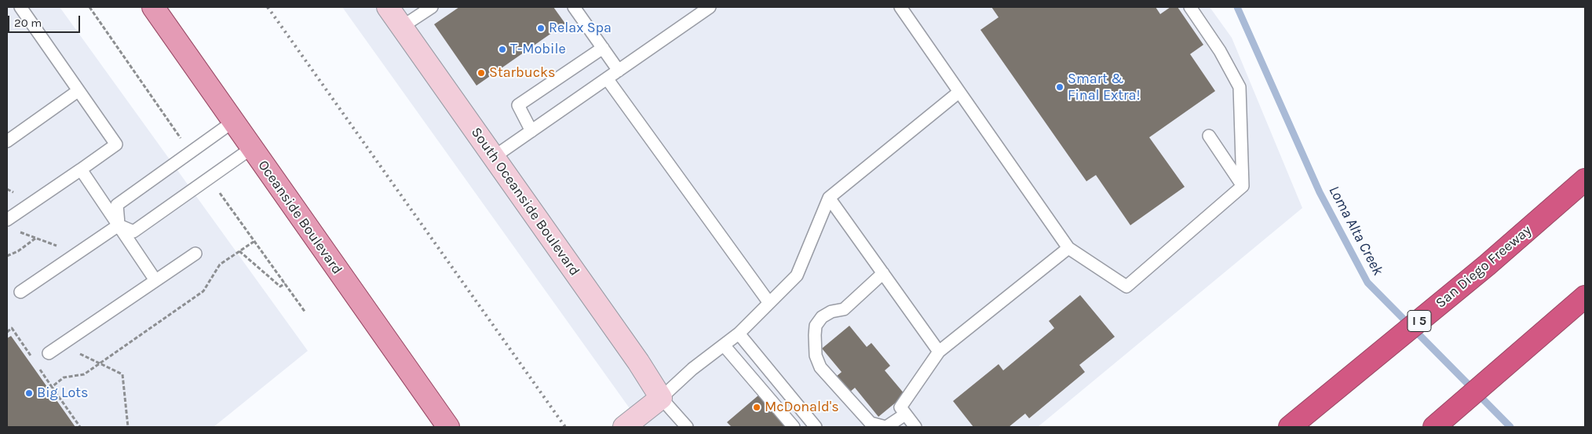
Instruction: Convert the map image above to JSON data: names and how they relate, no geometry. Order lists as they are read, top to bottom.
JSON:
{
  "streets": {
    "highway": ["San Diego Freeway", "I 5"],
    "main road": ["Oceanside Boulevard"],
    "street": ["South Oceanside Boulevard"]
  },
  "water": ["Loma Alta Creek"],
  "places": [
    "Relax Spa",
    "T-Mobile",
    "Starbucks",
    "Smart & Final Extra!",
    "Big Lots",
    "McDonald's"
  ],
  "scale_bar": "20 m"
}
